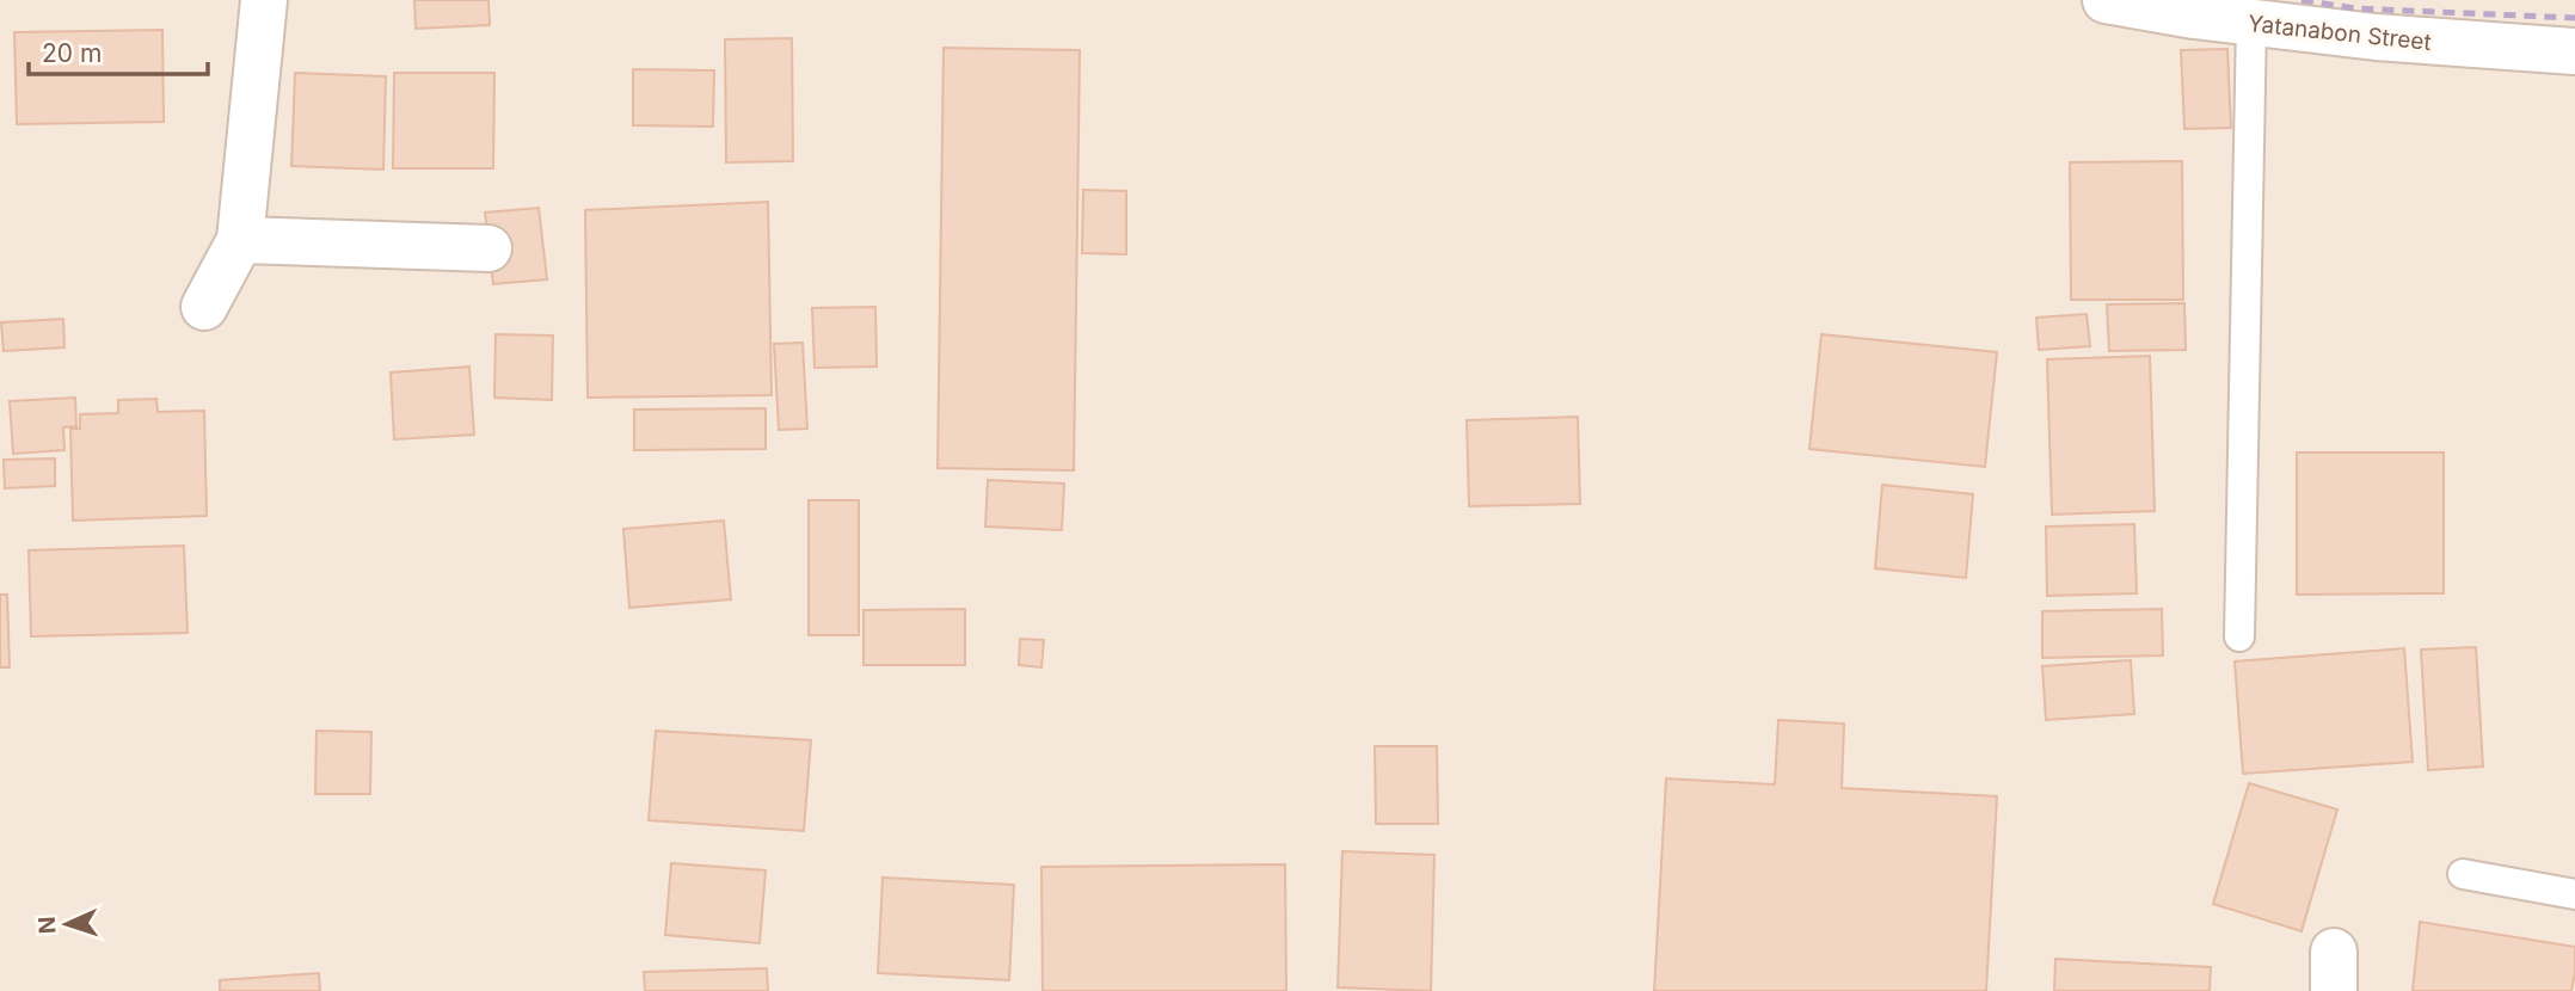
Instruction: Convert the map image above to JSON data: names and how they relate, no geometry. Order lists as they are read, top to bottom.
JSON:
{
  "streets": {
    "street": ["Yatanabon Street"]
  },
  "scale_bar": "20 m",
  "north": "left"
}
